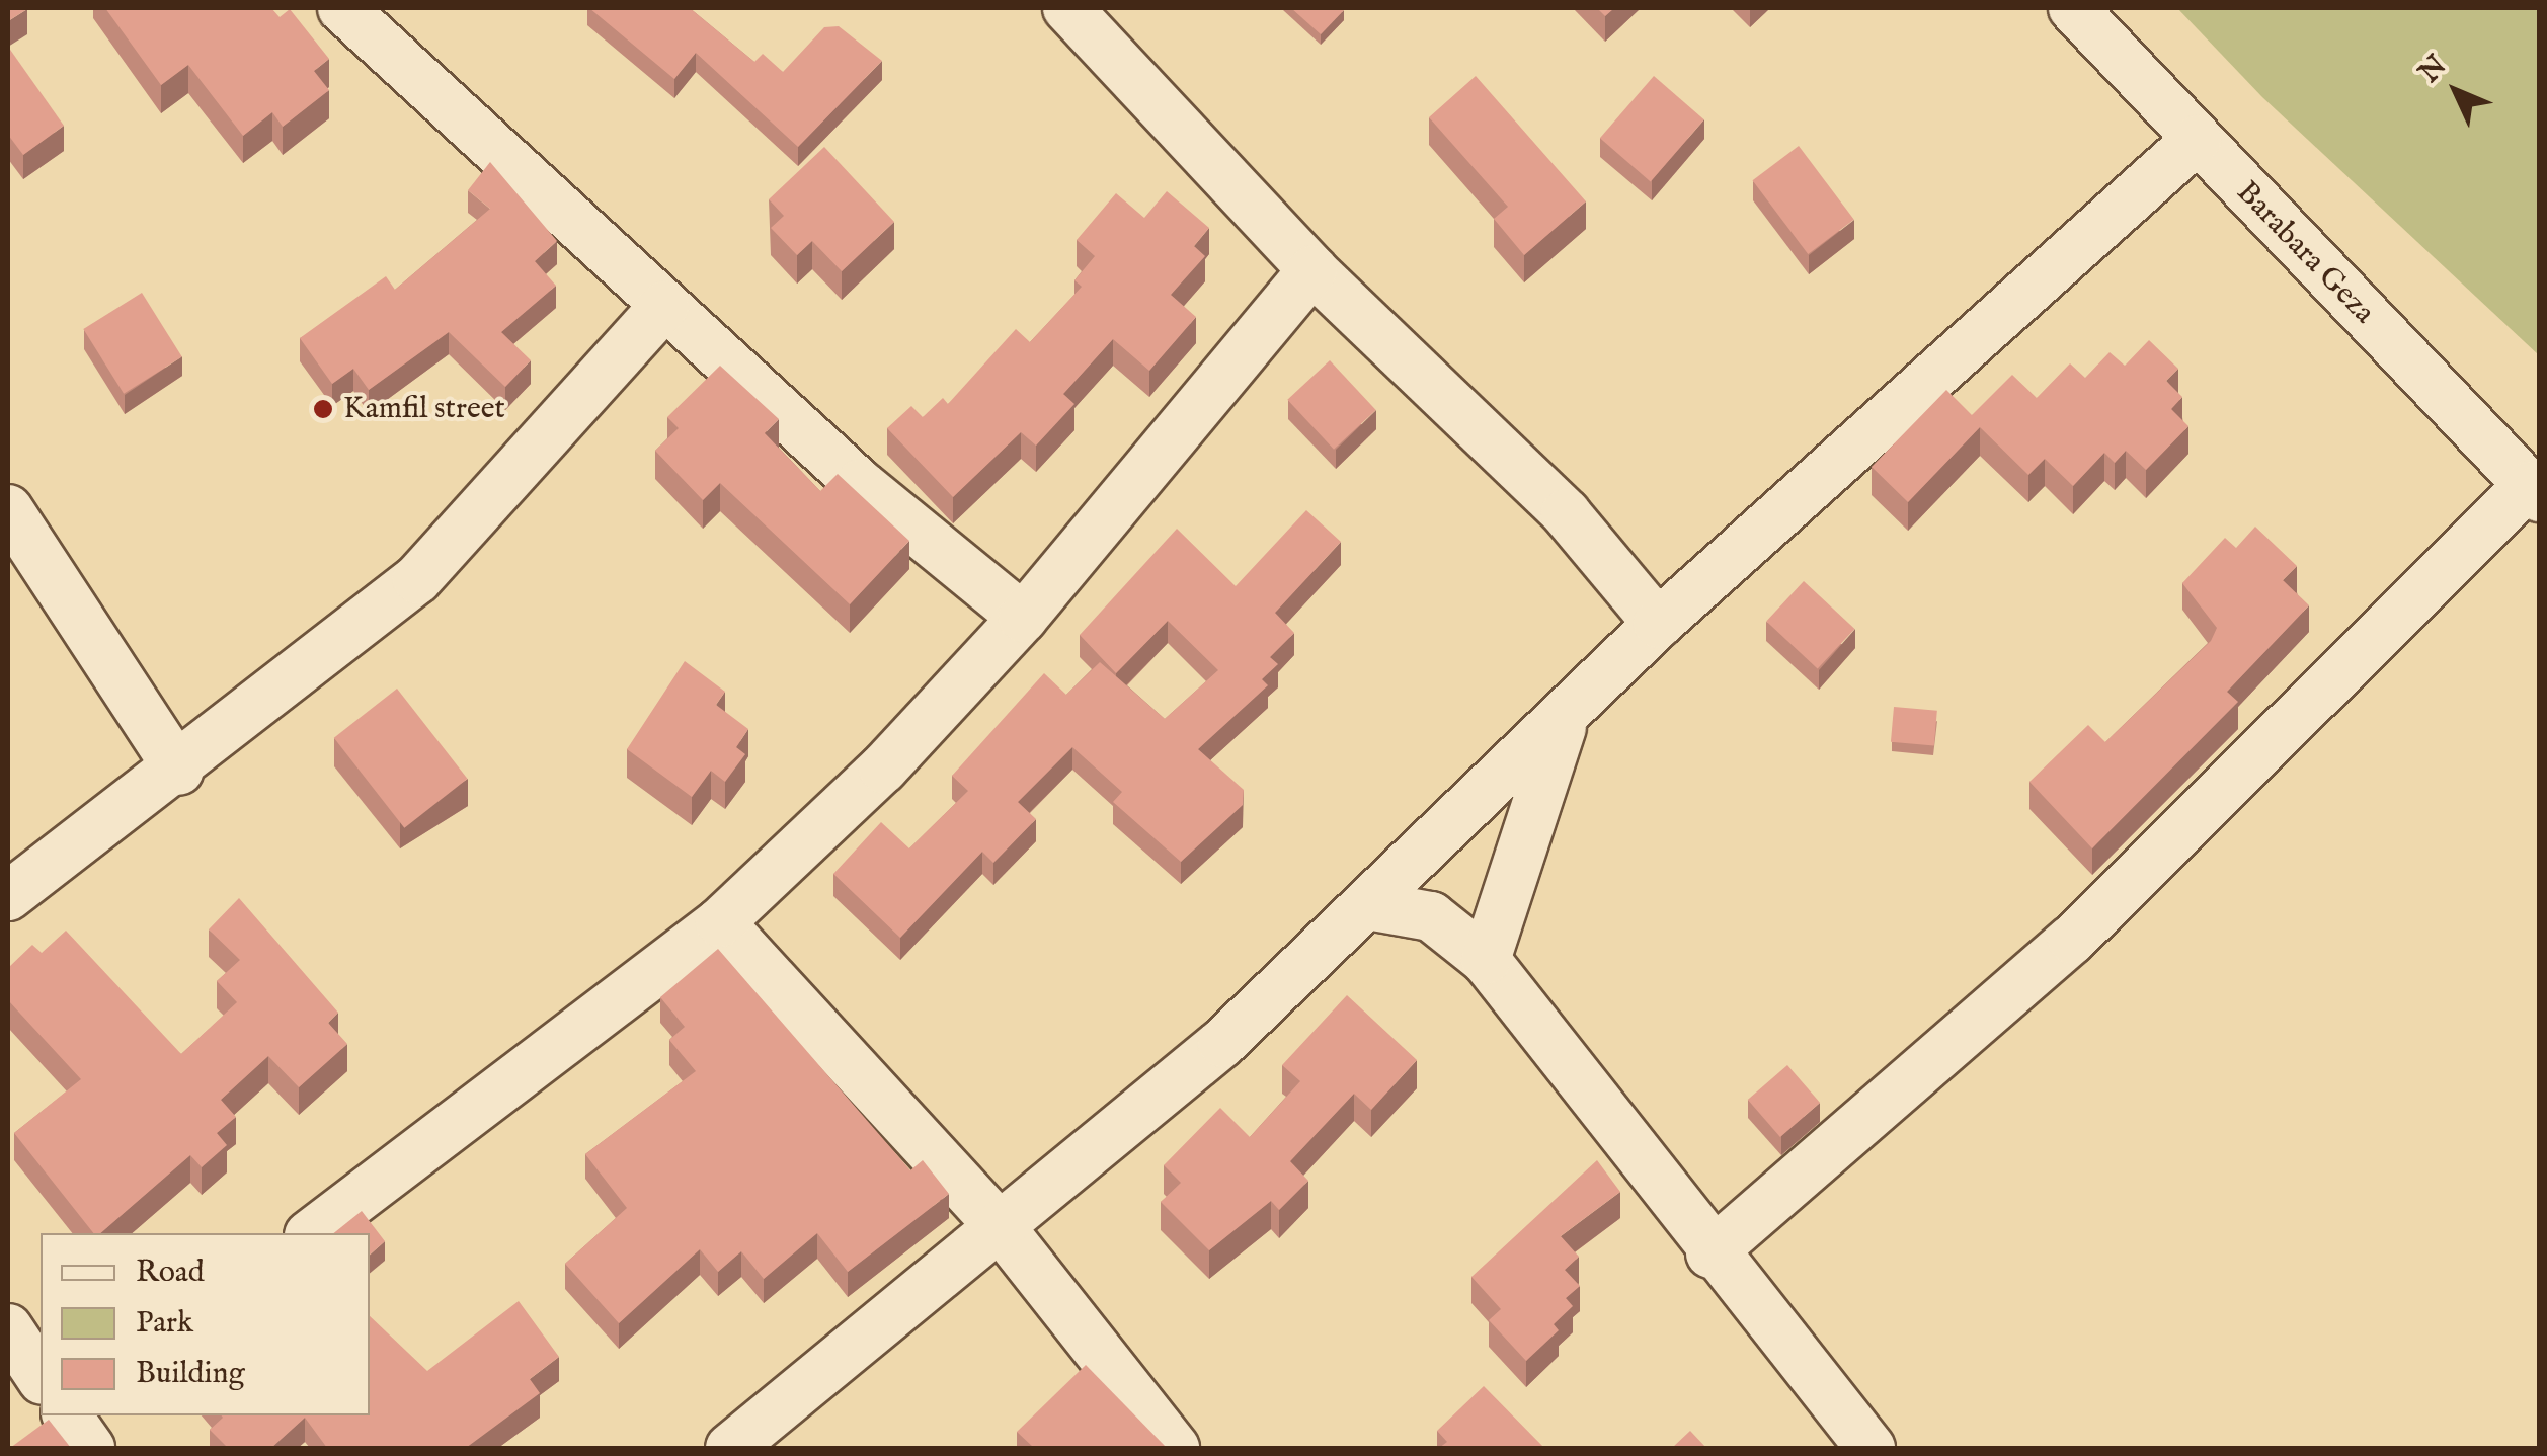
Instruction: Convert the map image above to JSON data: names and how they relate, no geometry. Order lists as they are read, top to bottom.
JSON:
{
  "streets": {
    "street": ["Barabara Geza"]
  },
  "places": ["Kamfil street"],
  "legend": ["Road", "Park", "Building"],
  "north": "top left"
}
